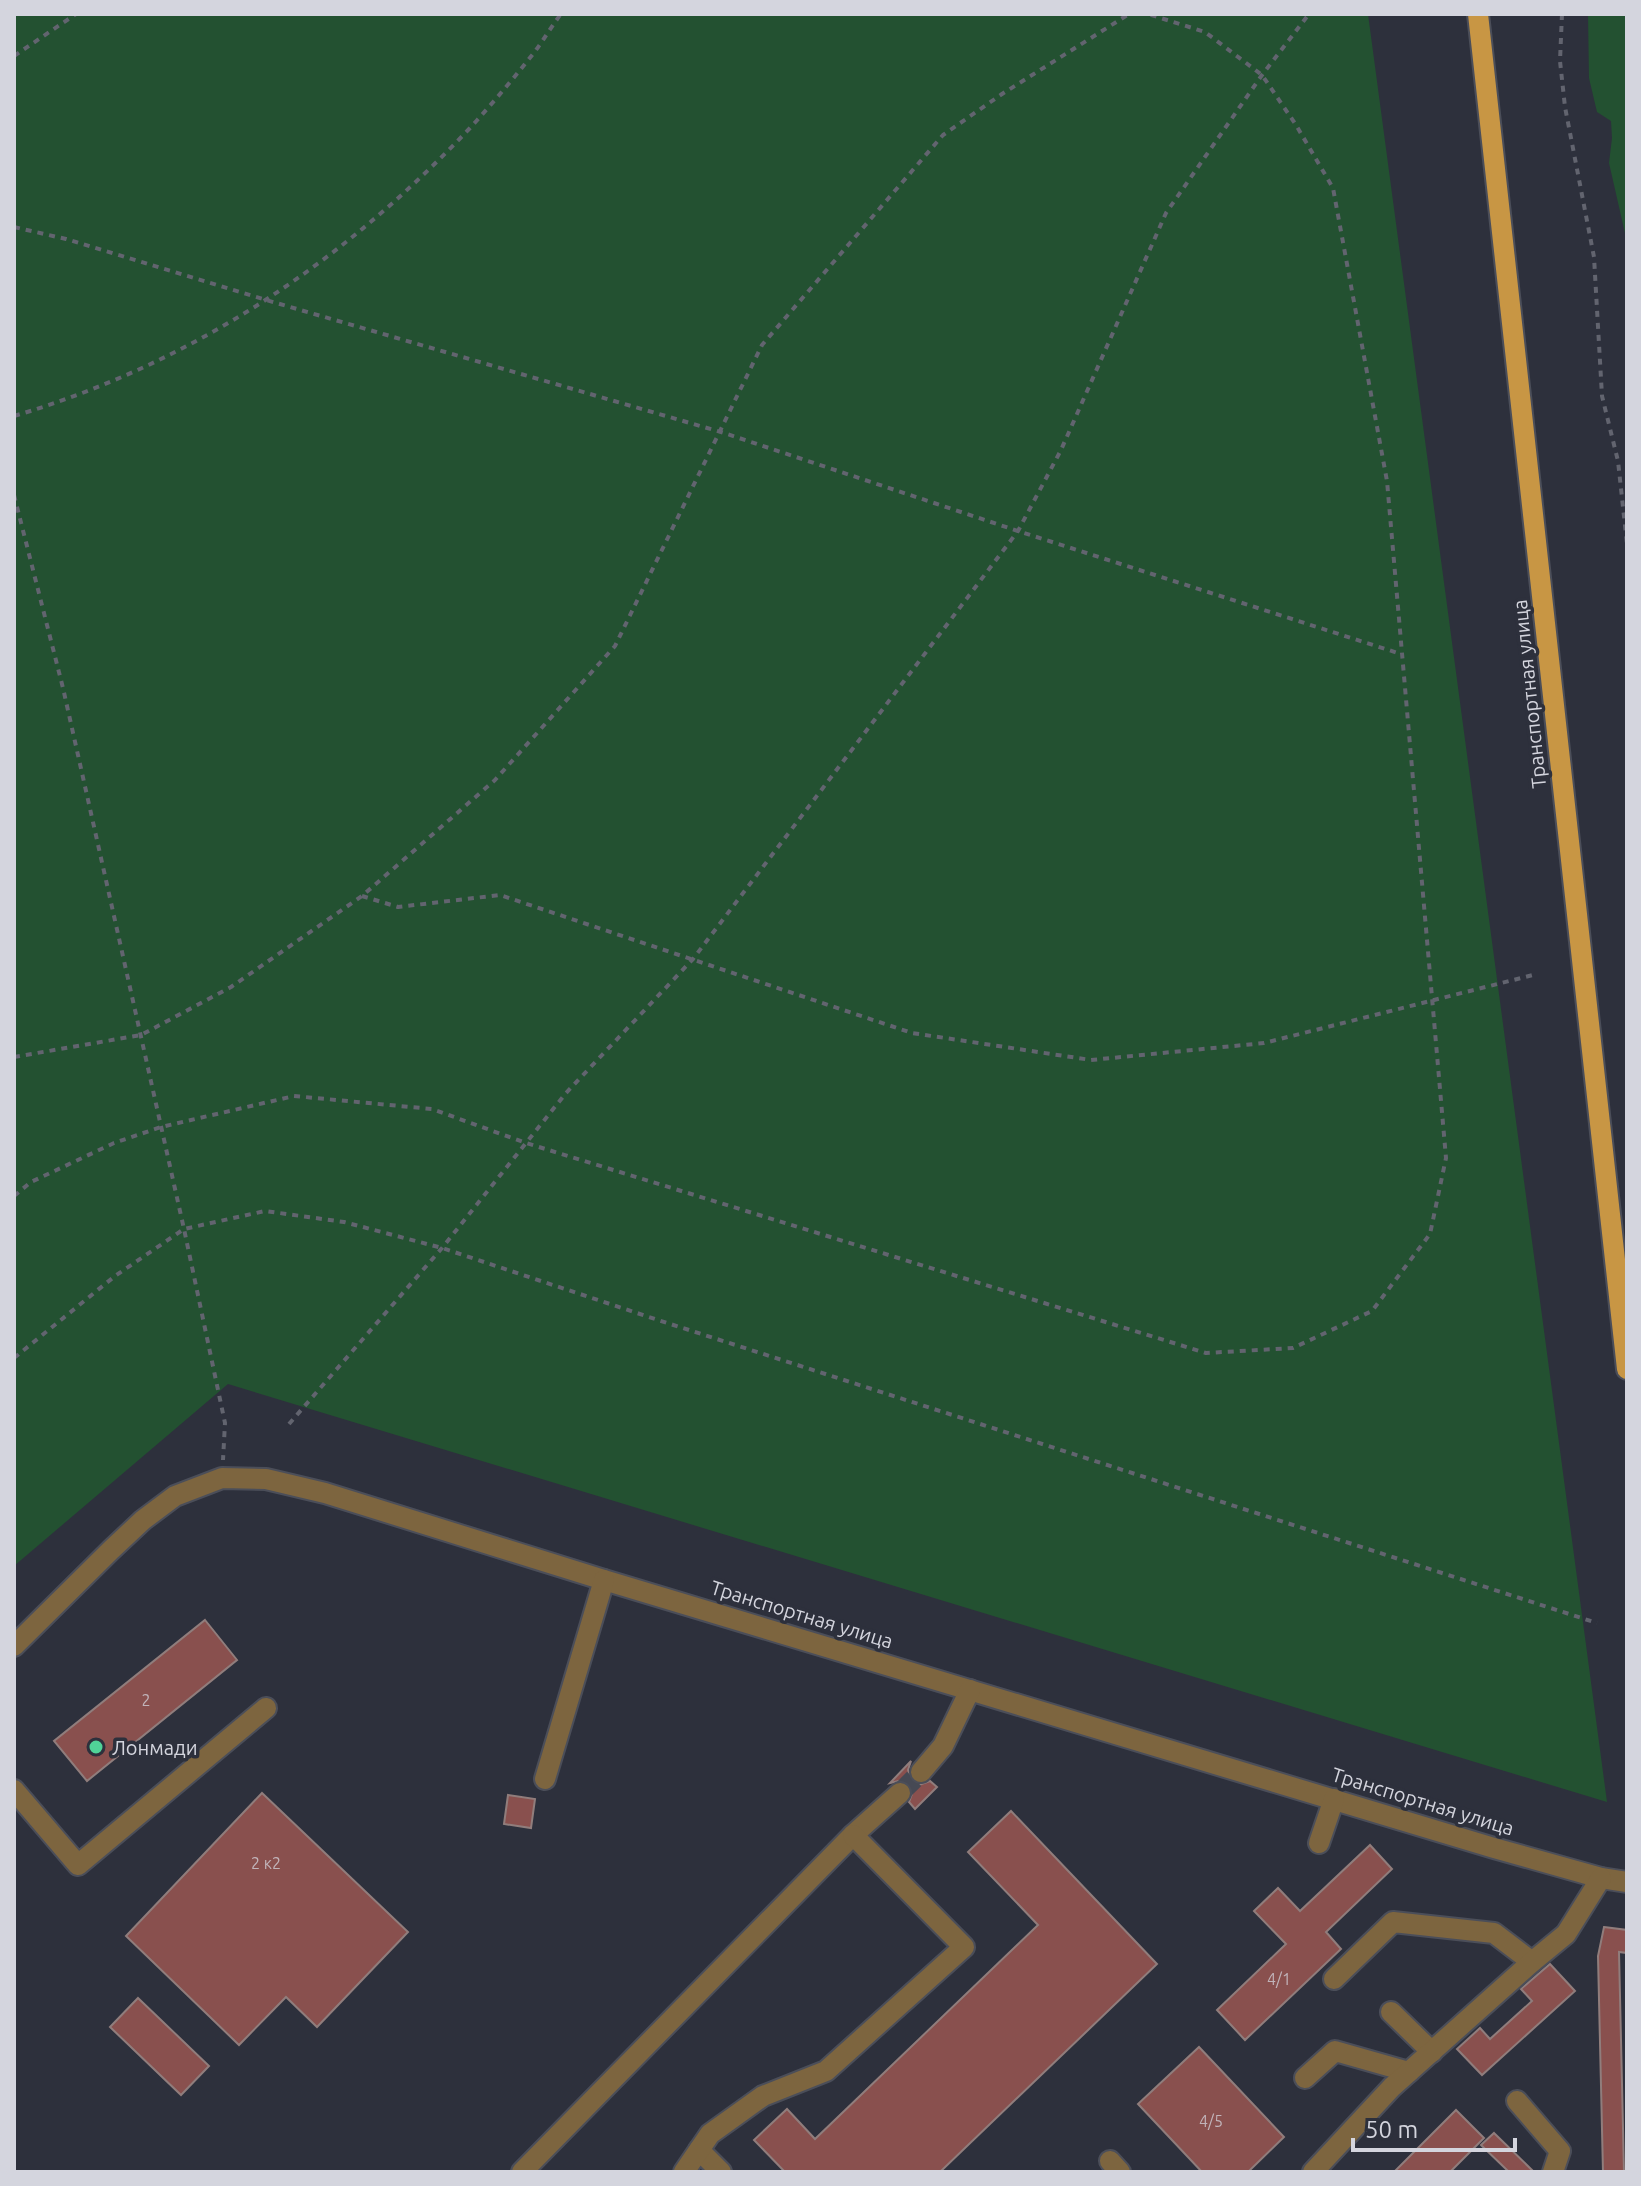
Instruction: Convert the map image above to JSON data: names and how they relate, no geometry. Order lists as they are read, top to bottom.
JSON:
{
  "streets": {
    "main road": ["Транспортная улица"]
  },
  "places": ["Лонмади"],
  "house_numbers": [
    "2",
    "2 к2",
    "4/1",
    "4/5"
  ],
  "scale_bar": "50 m"
}
